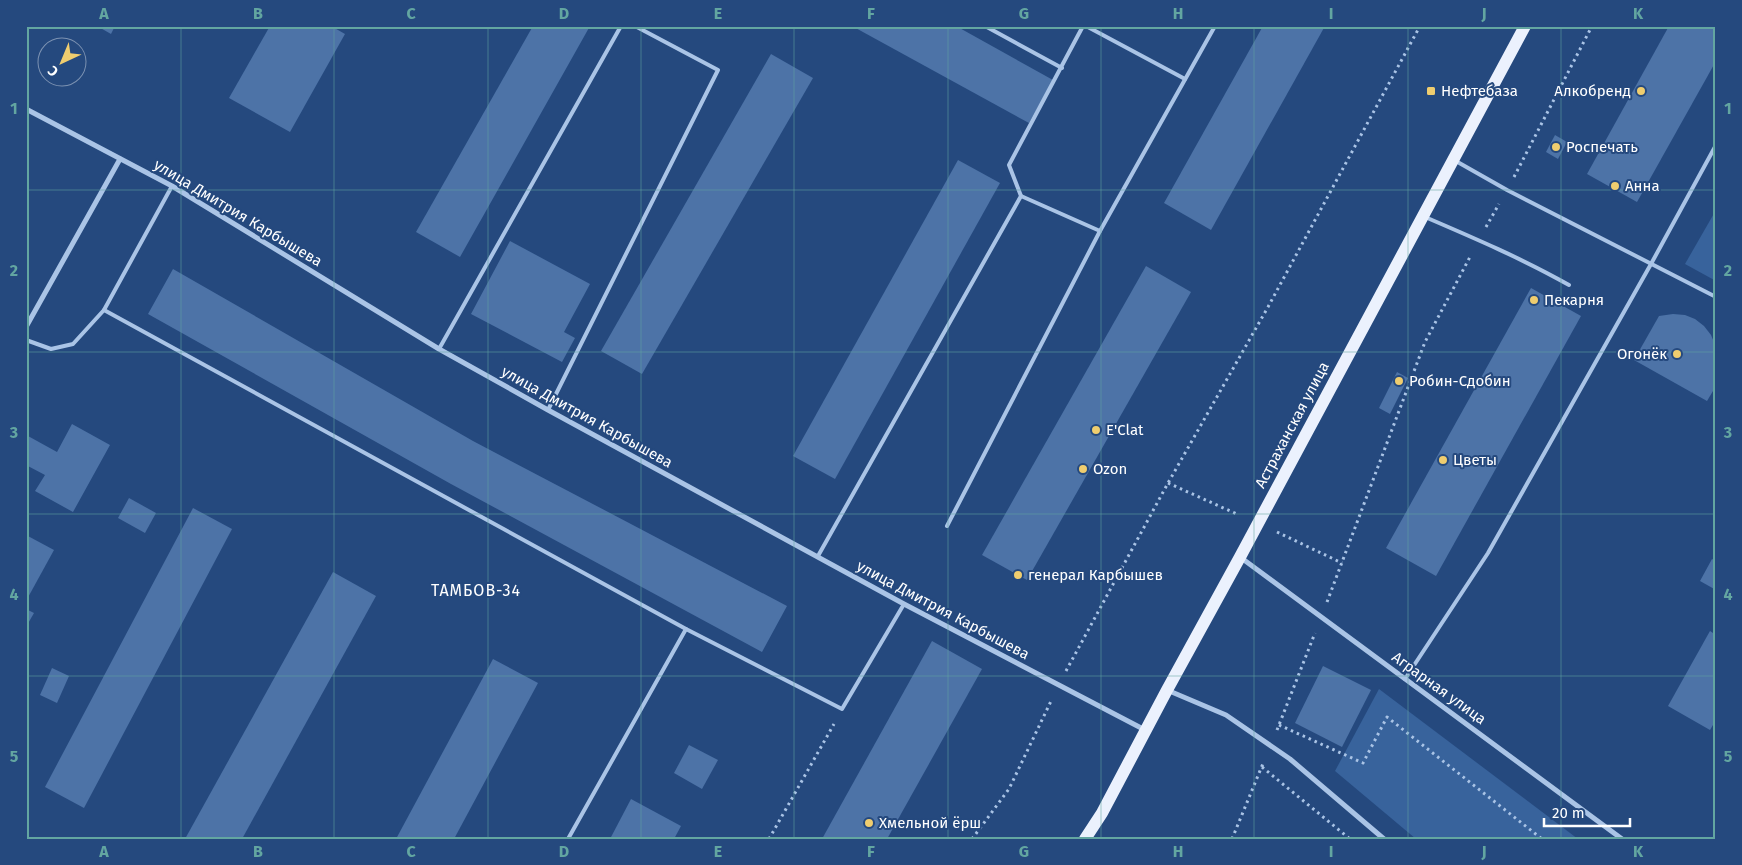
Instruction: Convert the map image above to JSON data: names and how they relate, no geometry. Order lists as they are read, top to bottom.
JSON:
{
  "streets": {
    "main road": ["Астраханская улица"],
    "street": ["улица Дмитрия Карбышева", "Аграрная улица"]
  },
  "crossings": [
    ["улица Дмитрия Карбышева", "Астраханская улица"],
    ["Астраханская улица", "Аграрная улица"]
  ],
  "districts": ["ТАМБОВ-34"],
  "places": {
    "transit": ["Нефтебаза"],
    "other": [
      "Алкобренд",
      "Роспечать",
      "Анна",
      "Пекарня",
      "Огонёк",
      "Робин-Сдобин",
      "E'Clat",
      "Цветы",
      "Ozon",
      "генерал Карбышев",
      "Хмельной ёрш"
    ]
  },
  "scale_bar": "20 m",
  "north": "bottom left",
  "grid": {
    "columns": [
      "A",
      "B",
      "C",
      "D",
      "E",
      "F",
      "G",
      "H",
      "I",
      "J",
      "K"
    ],
    "rows": [
      "1",
      "2",
      "3",
      "4",
      "5"
    ]
  }
}
